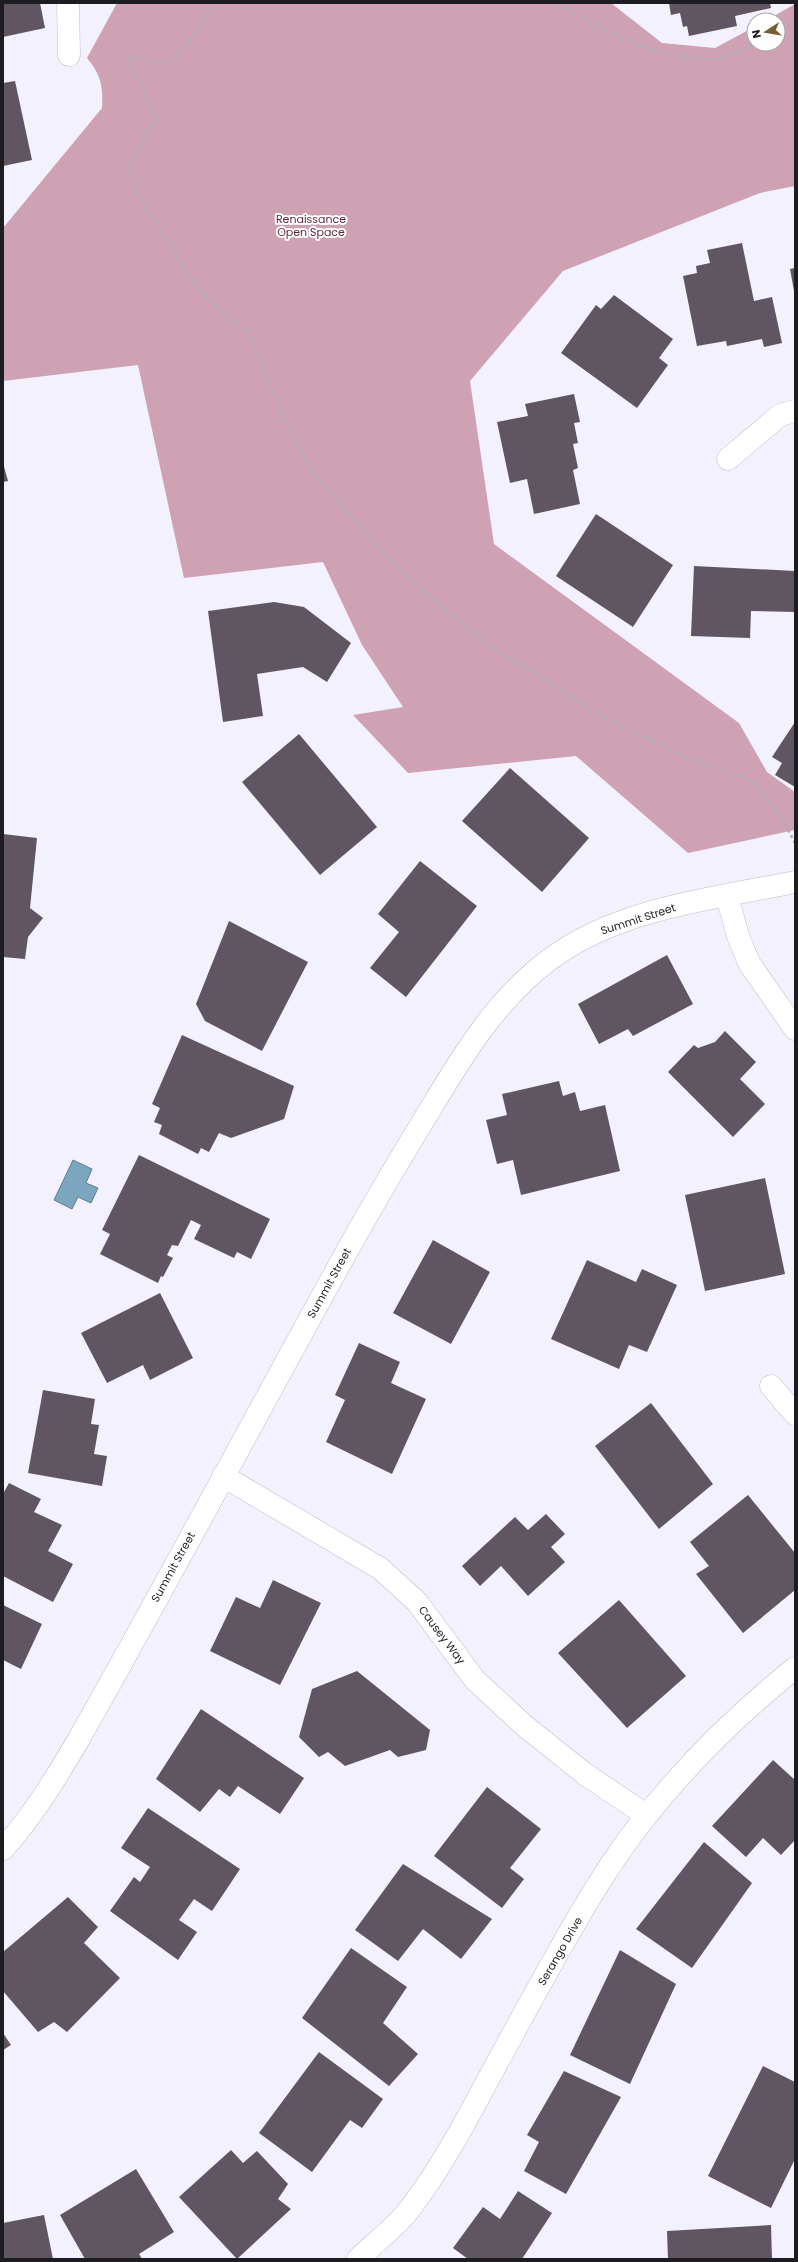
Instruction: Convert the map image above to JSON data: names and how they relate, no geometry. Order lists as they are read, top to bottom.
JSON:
{
  "streets": {
    "street": ["Summit Street", "Causey Way", "Serango Drive"]
  },
  "crossings": [
    ["Summit Street", "Causey Way"],
    ["Causey Way", "Serango Drive"]
  ],
  "parks": ["Renaissance Open Space"],
  "north": "left"
}
